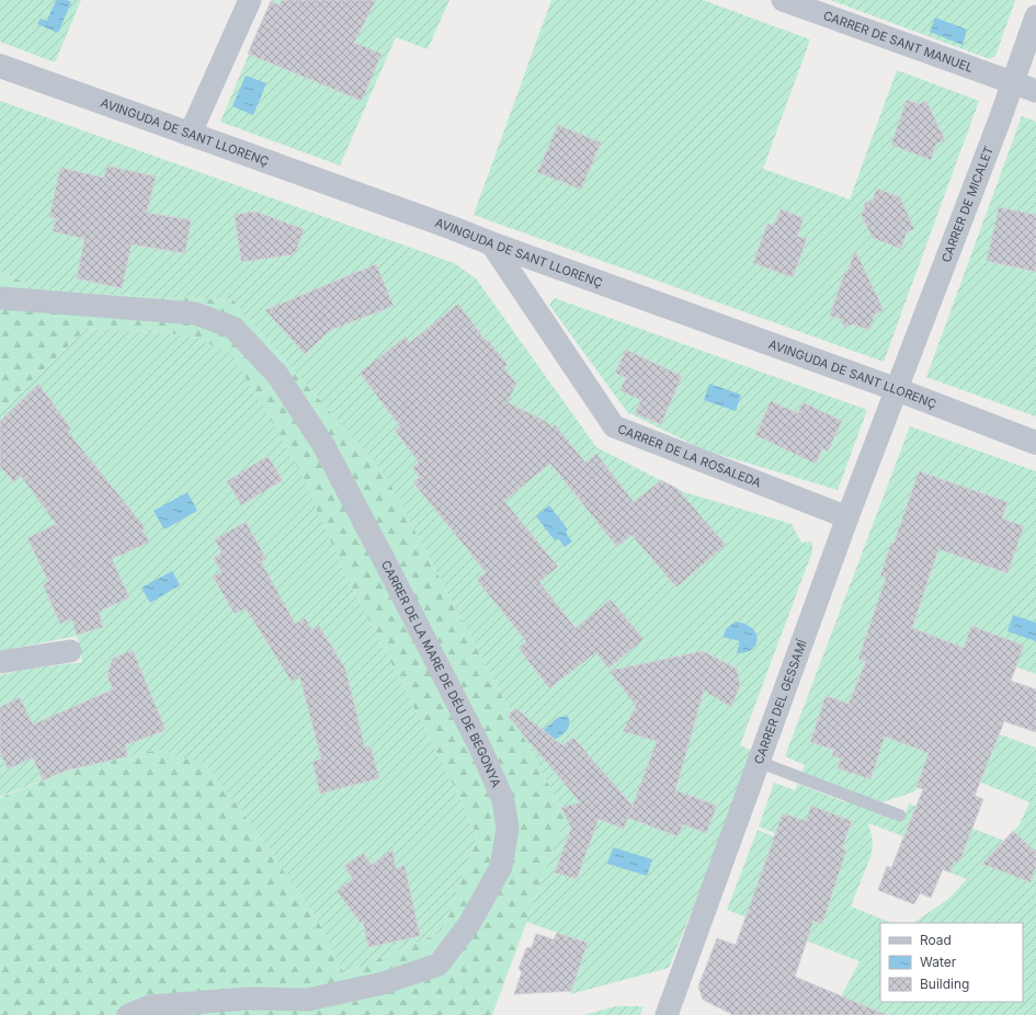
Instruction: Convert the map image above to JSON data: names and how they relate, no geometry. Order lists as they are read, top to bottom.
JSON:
{
  "streets": {
    "street": [
      "CARRER DE SANT MANUEL",
      "AVINGUDA DE SANT LLORENÇ",
      "CARRER DE MICALET",
      "CARRER DE LA ROSALEDA",
      "CARRER DE LA MARE DE DÉU DE BEGONYA",
      "CARRER DEL GESSAMÍ"
    ]
  },
  "crossings": [
    ["CARRER DE SANT MANUEL", "CARRER DE MICALET"],
    ["AVINGUDA DE SANT LLORENÇ", "CARRER DE MICALET"],
    ["AVINGUDA DE SANT LLORENÇ", "CARRER DE LA ROSALEDA"],
    ["AVINGUDA DE SANT LLORENÇ", "CARRER DEL GESSAMÍ"],
    ["CARRER DE MICALET", "CARRER DEL GESSAMÍ"],
    ["CARRER DE LA ROSALEDA", "CARRER DEL GESSAMÍ"]
  ],
  "legend": ["Road", "Water", "Building"]
}
